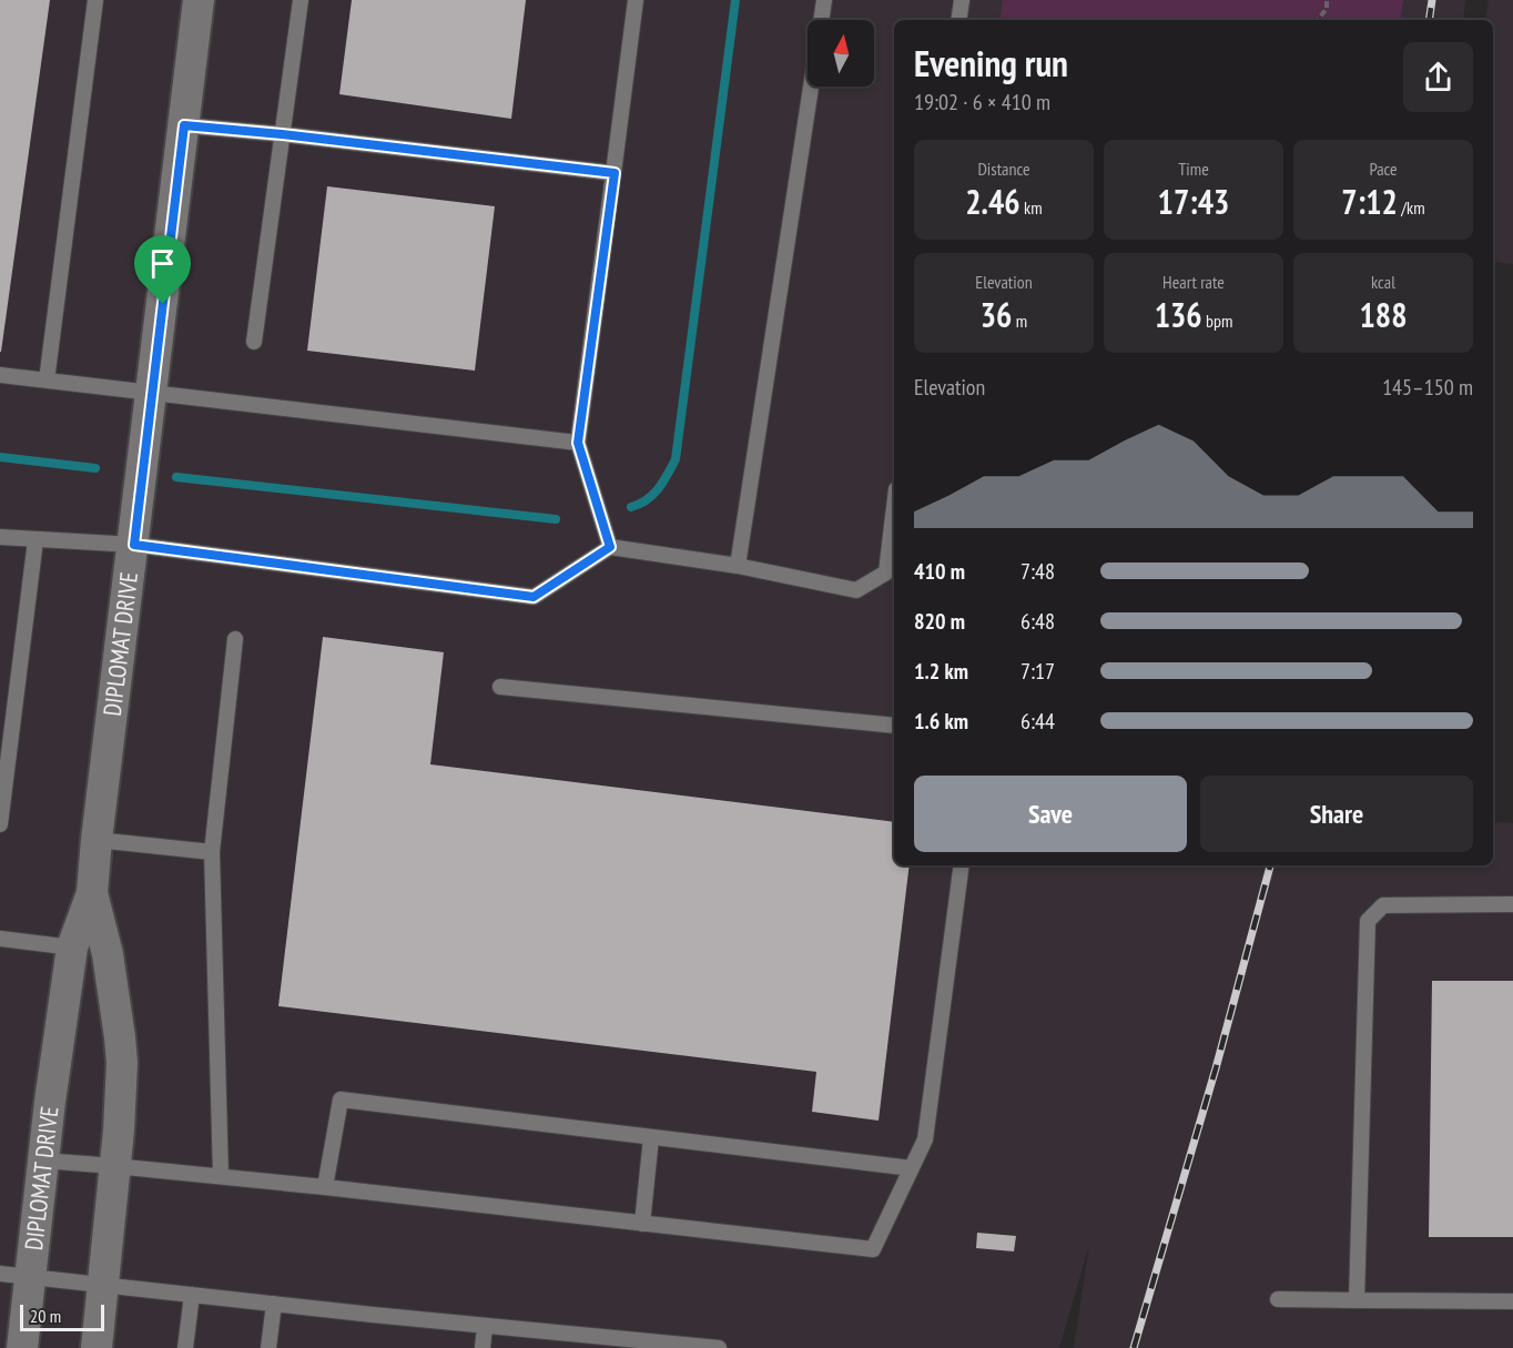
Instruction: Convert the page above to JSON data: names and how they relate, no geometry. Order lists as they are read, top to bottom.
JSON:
{
  "streets": {
    "street": ["DIPLOMAT DRIVE"]
  },
  "scale_bar": "20 m",
  "north": "top",
  "page": {
    "heading": ["Evening run", "19:02 · 6 × 410 m"],
    "stats": [
      ["Distance", "2.46 km"],
      ["Time", "17:43"],
      ["Pace", "7:12 /km"],
      ["Elevation", "36 m"],
      ["Heart rate", "136 bpm"],
      ["kcal", "188"]
    ],
    "chart": ["Elevation", "145–150 m"],
    "list": [
      {
        "name": "410 m",
        "note": "7:48"
      },
      {
        "name": "820 m",
        "note": "6:48"
      },
      {
        "name": "1.2 km",
        "note": "7:17"
      },
      {
        "name": "1.6 km",
        "note": "6:44"
      }
    ],
    "buttons": ["Save", "Share"],
    "scale": "20 m"
  }
}
